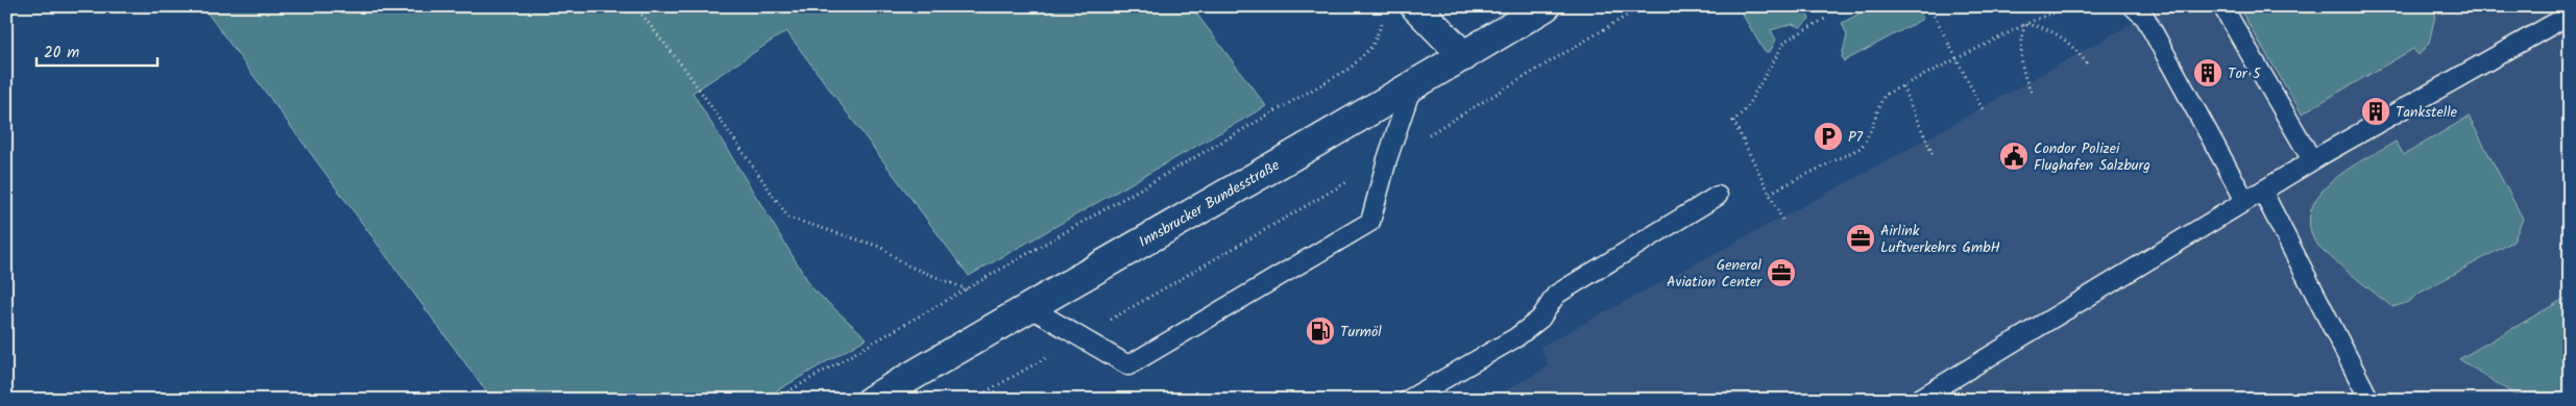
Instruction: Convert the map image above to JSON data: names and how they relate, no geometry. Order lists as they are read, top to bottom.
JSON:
{
  "streets": {
    "main road": ["Innsbrucker Bundesstraße"]
  },
  "places": {
    "building": ["Tor 5", "Tankstelle"],
    "parking": ["P7"],
    "public building": ["Condor Polizei Flughafen Salzburg"],
    "office": ["Airlink Luftverkehrs GmbH", "General Aviation Center"],
    "fuel station": ["Turmöl"]
  },
  "scale_bar": "20 m"
}
